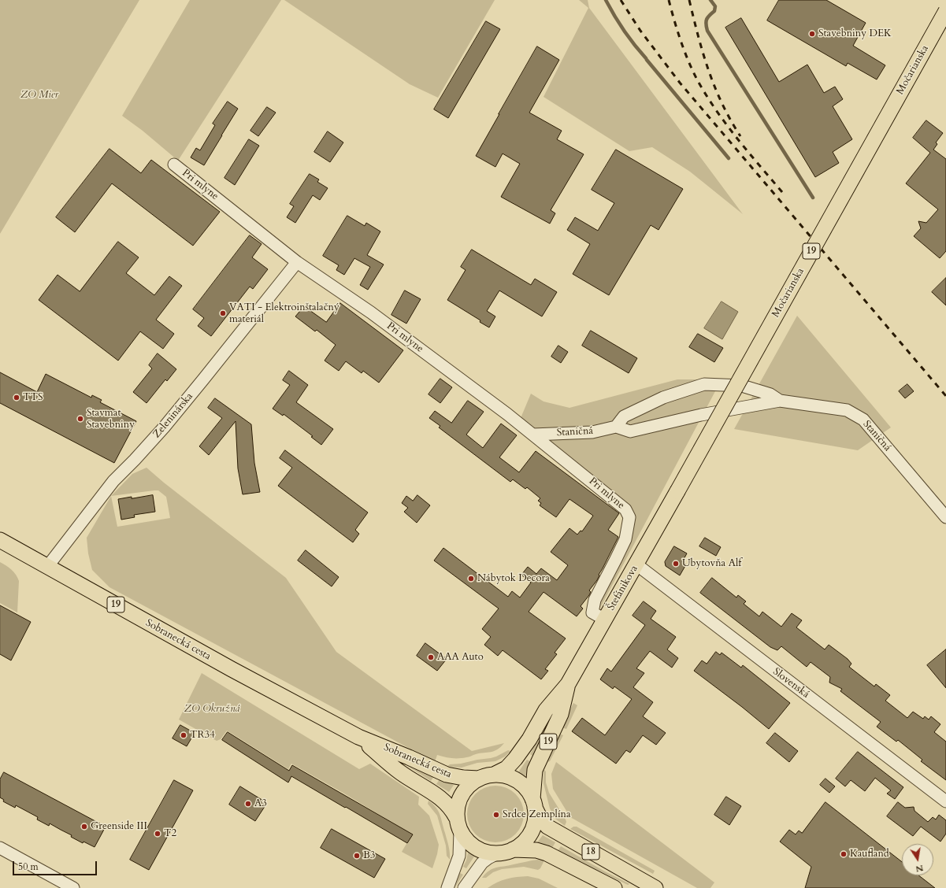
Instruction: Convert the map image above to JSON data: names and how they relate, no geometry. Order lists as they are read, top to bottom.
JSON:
{
  "streets": {
    "main road": [
      "Močarianska",
      "19",
      "Štefánikova",
      "Sobranecká cesta",
      "18"
    ],
    "street": [
      "Pri mlyne",
      "Zeleninárska",
      "Staničná",
      "Slovenská"
    ]
  },
  "crossings": [
    ["Močarianska", "Štefánikova"],
    ["Pri mlyne", "Zeleninárska"],
    ["Pri mlyne", "Staničná"],
    ["Pri mlyne", "Štefánikova"],
    ["19", "Štefánikova"],
    ["19", "Sobranecká cesta"],
    ["19", "18"],
    ["Zeleninárska", "Sobranecká cesta"],
    ["Štefánikova", "Slovenská"],
    ["Sobranecká cesta", "18"]
  ],
  "parks": ["ZO Mier", "ZO Okružná"],
  "places": [
    "Stavebniny DEK",
    "VATI - Elektroinštalačný materiál",
    "TTS",
    "Stavmat Stavebniny",
    "Ubytovňa Alf",
    "Nábytok Decora",
    "AAA Auto",
    "TR34",
    "A3",
    "Srdce Zemplína",
    "Greenside III",
    "T2",
    "Kaufland",
    "B3"
  ],
  "scale_bar": "50 m",
  "north": "bottom"
}
